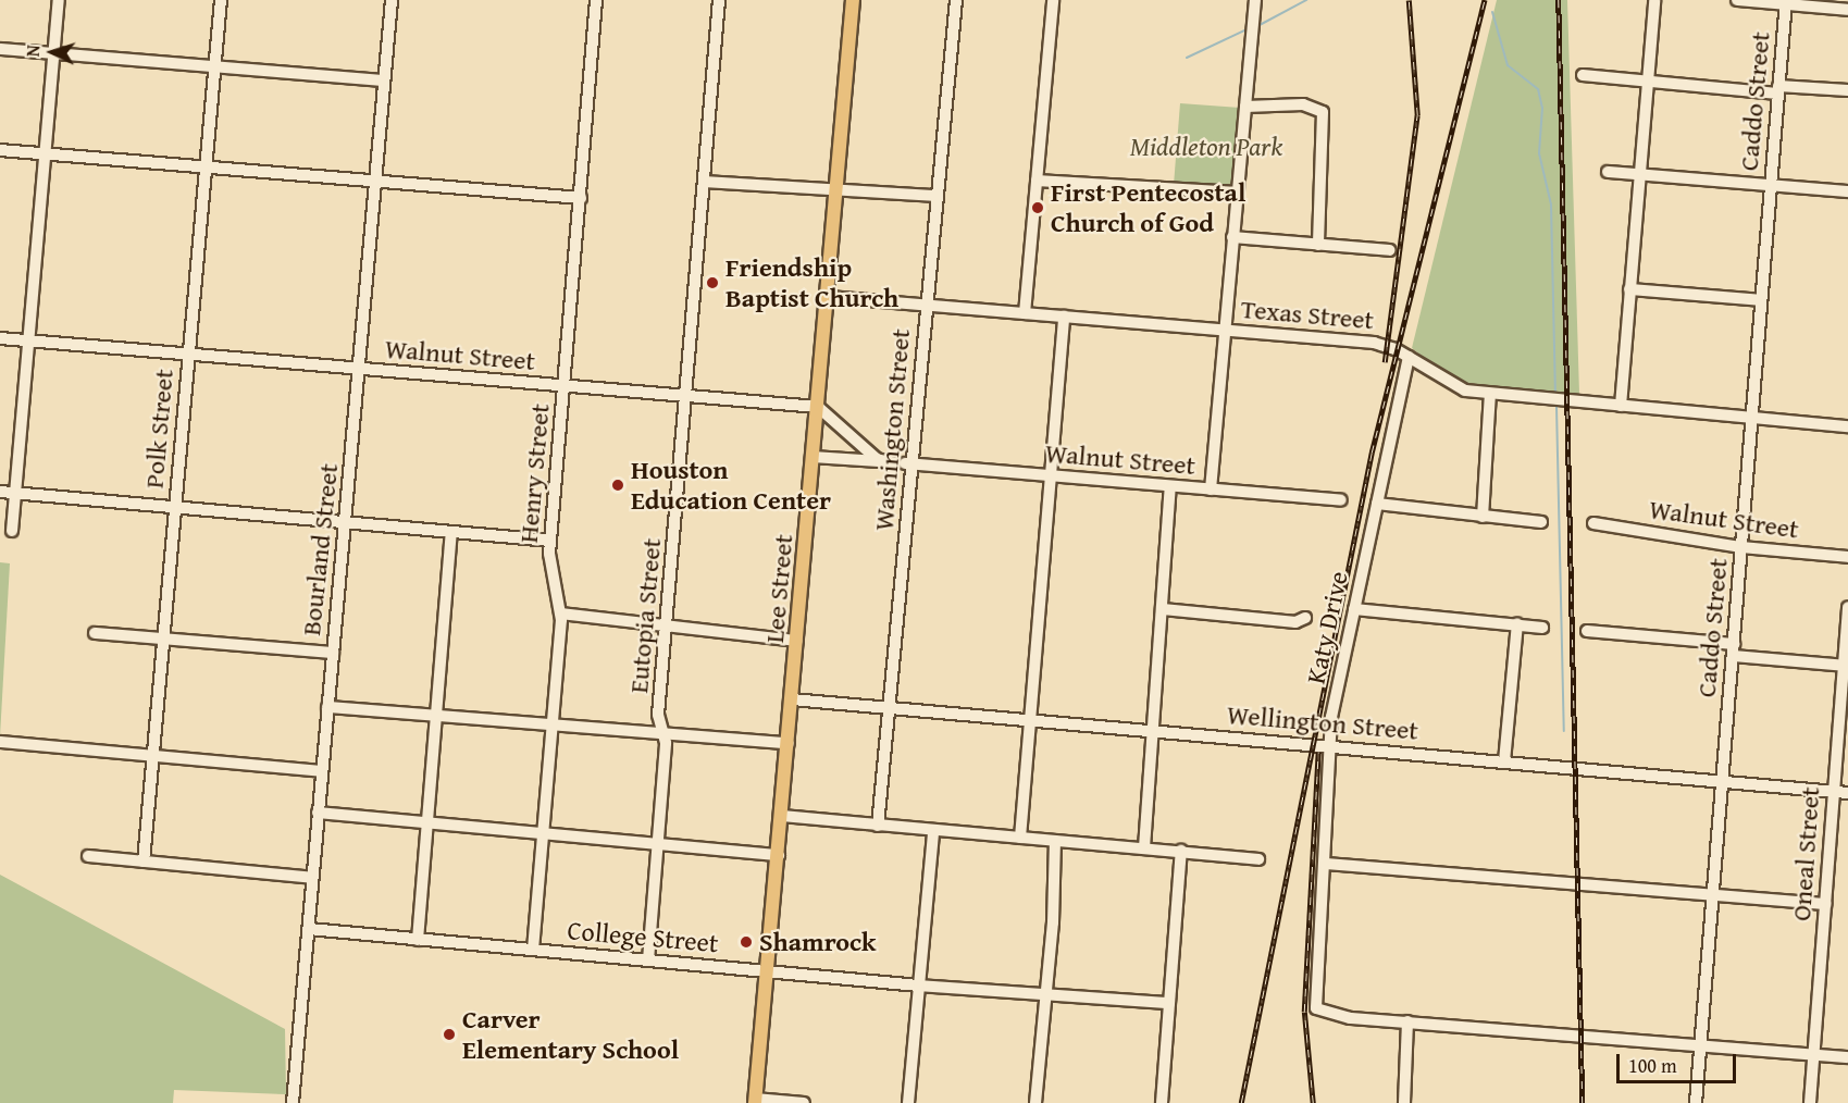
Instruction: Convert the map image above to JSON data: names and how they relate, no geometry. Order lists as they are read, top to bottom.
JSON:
{
  "streets": {
    "main road": ["Lee Street"],
    "street": [
      "Caddo Street",
      "Texas Street",
      "Walnut Street",
      "Polk Street",
      "Washington Street",
      "Henry Street",
      "Bourland Street",
      "Eutopia Street",
      "Katy Drive",
      "Wellington Street",
      "Oneal Street",
      "College Street"
    ]
  },
  "crossings": [
    ["Caddo Street", "Texas Street"],
    ["Caddo Street", "Walnut Street"],
    ["Caddo Street", "Wellington Street"],
    ["Texas Street", "Washington Street"],
    ["Texas Street", "Lee Street"],
    ["Texas Street", "Katy Drive"],
    ["Walnut Street", "Polk Street"],
    ["Walnut Street", "Washington Street"],
    ["Walnut Street", "Henry Street"],
    ["Walnut Street", "Bourland Street"],
    ["Walnut Street", "Lee Street"],
    ["Walnut Street", "Eutopia Street"],
    ["Washington Street", "Wellington Street"],
    ["Henry Street", "College Street"],
    ["Bourland Street", "College Street"],
    ["Lee Street", "Wellington Street"],
    ["Lee Street", "College Street"],
    ["Eutopia Street", "College Street"],
    ["Katy Drive", "Wellington Street"],
    ["Wellington Street", "Oneal Street"]
  ],
  "parks": ["Middleton Park"],
  "places": [
    "First Pentecostal Church of God",
    "Friendship Baptist Church",
    "Houston Education Center",
    "Shamrock",
    "Carver Elementary School"
  ],
  "scale_bar": "100 m",
  "north": "left"
}
